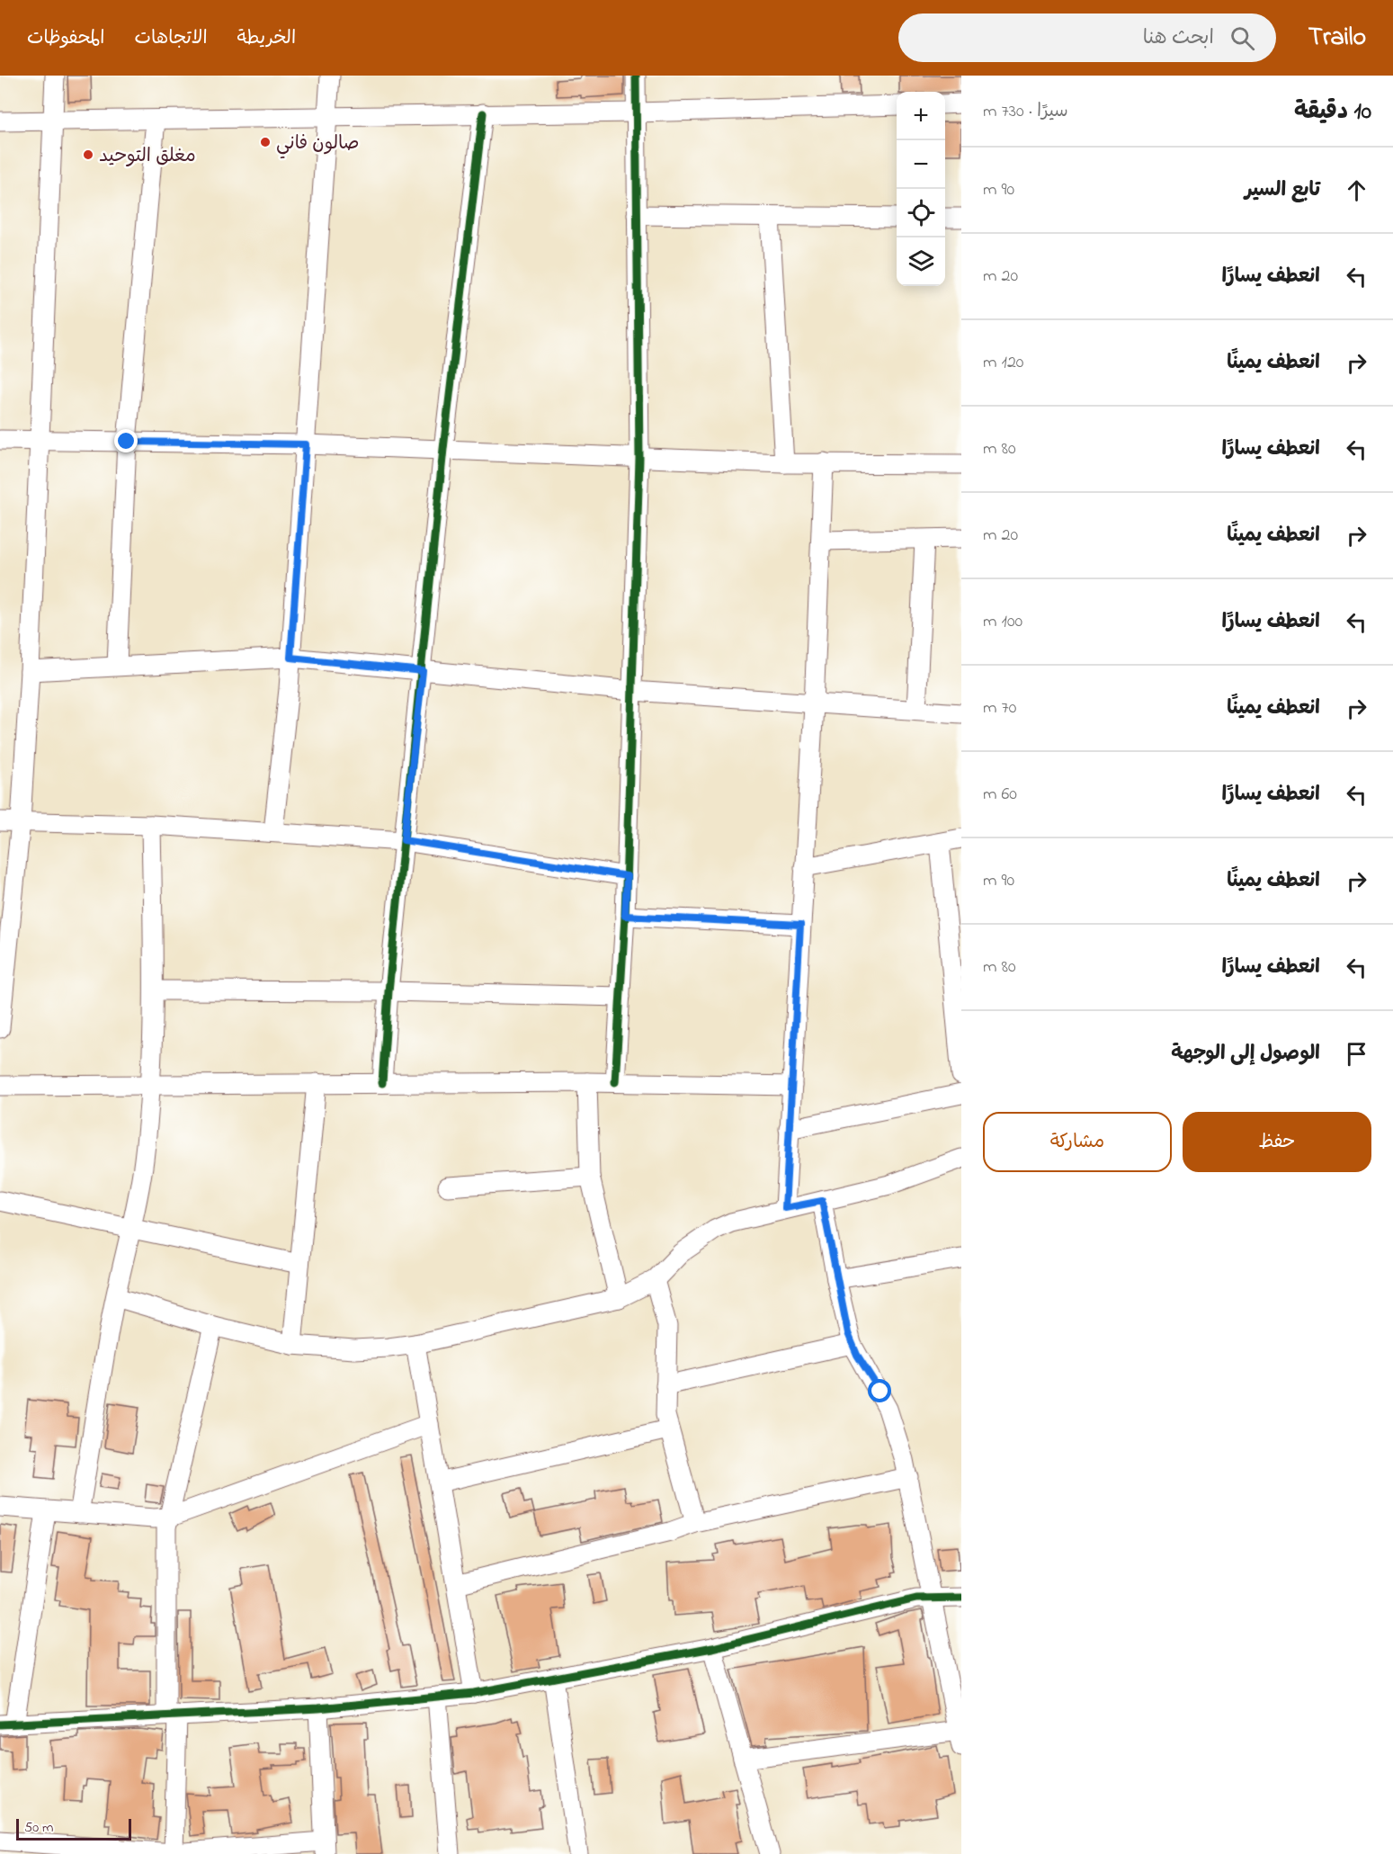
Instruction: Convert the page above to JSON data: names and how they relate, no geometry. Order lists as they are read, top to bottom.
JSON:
{
  "places": ["صالون فاني", "مغلق التوحيد"],
  "scale_bar": "50 m",
  "page": {
    "header": "Trailo",
    "search": "ابحث هنا",
    "nav": ["الخريطة", "الاتجاهات", "المحفوظات"],
    "heading": ["10 دقيقة", "سيرًا · 730 m"],
    "map_buttons": ["+", "−"],
    "list": [
      ["تابع السير", "90 m"],
      ["انعطف يسارًا", "20 m"],
      ["انعطف يمينًا", "120 m"],
      ["انعطف يسارًا", "80 m"],
      ["انعطف يمينًا", "20 m"],
      ["انعطف يسارًا", "100 m"],
      ["انعطف يمينًا", "70 m"],
      ["انعطف يسارًا", "60 m"],
      ["انعطف يمينًا", "90 m"],
      ["انعطف يسارًا", "80 m"],
      "الوصول إلى الوجهة"
    ],
    "buttons": ["حفظ", "مشاركة"],
    "scale": "50 m"
  }
}
